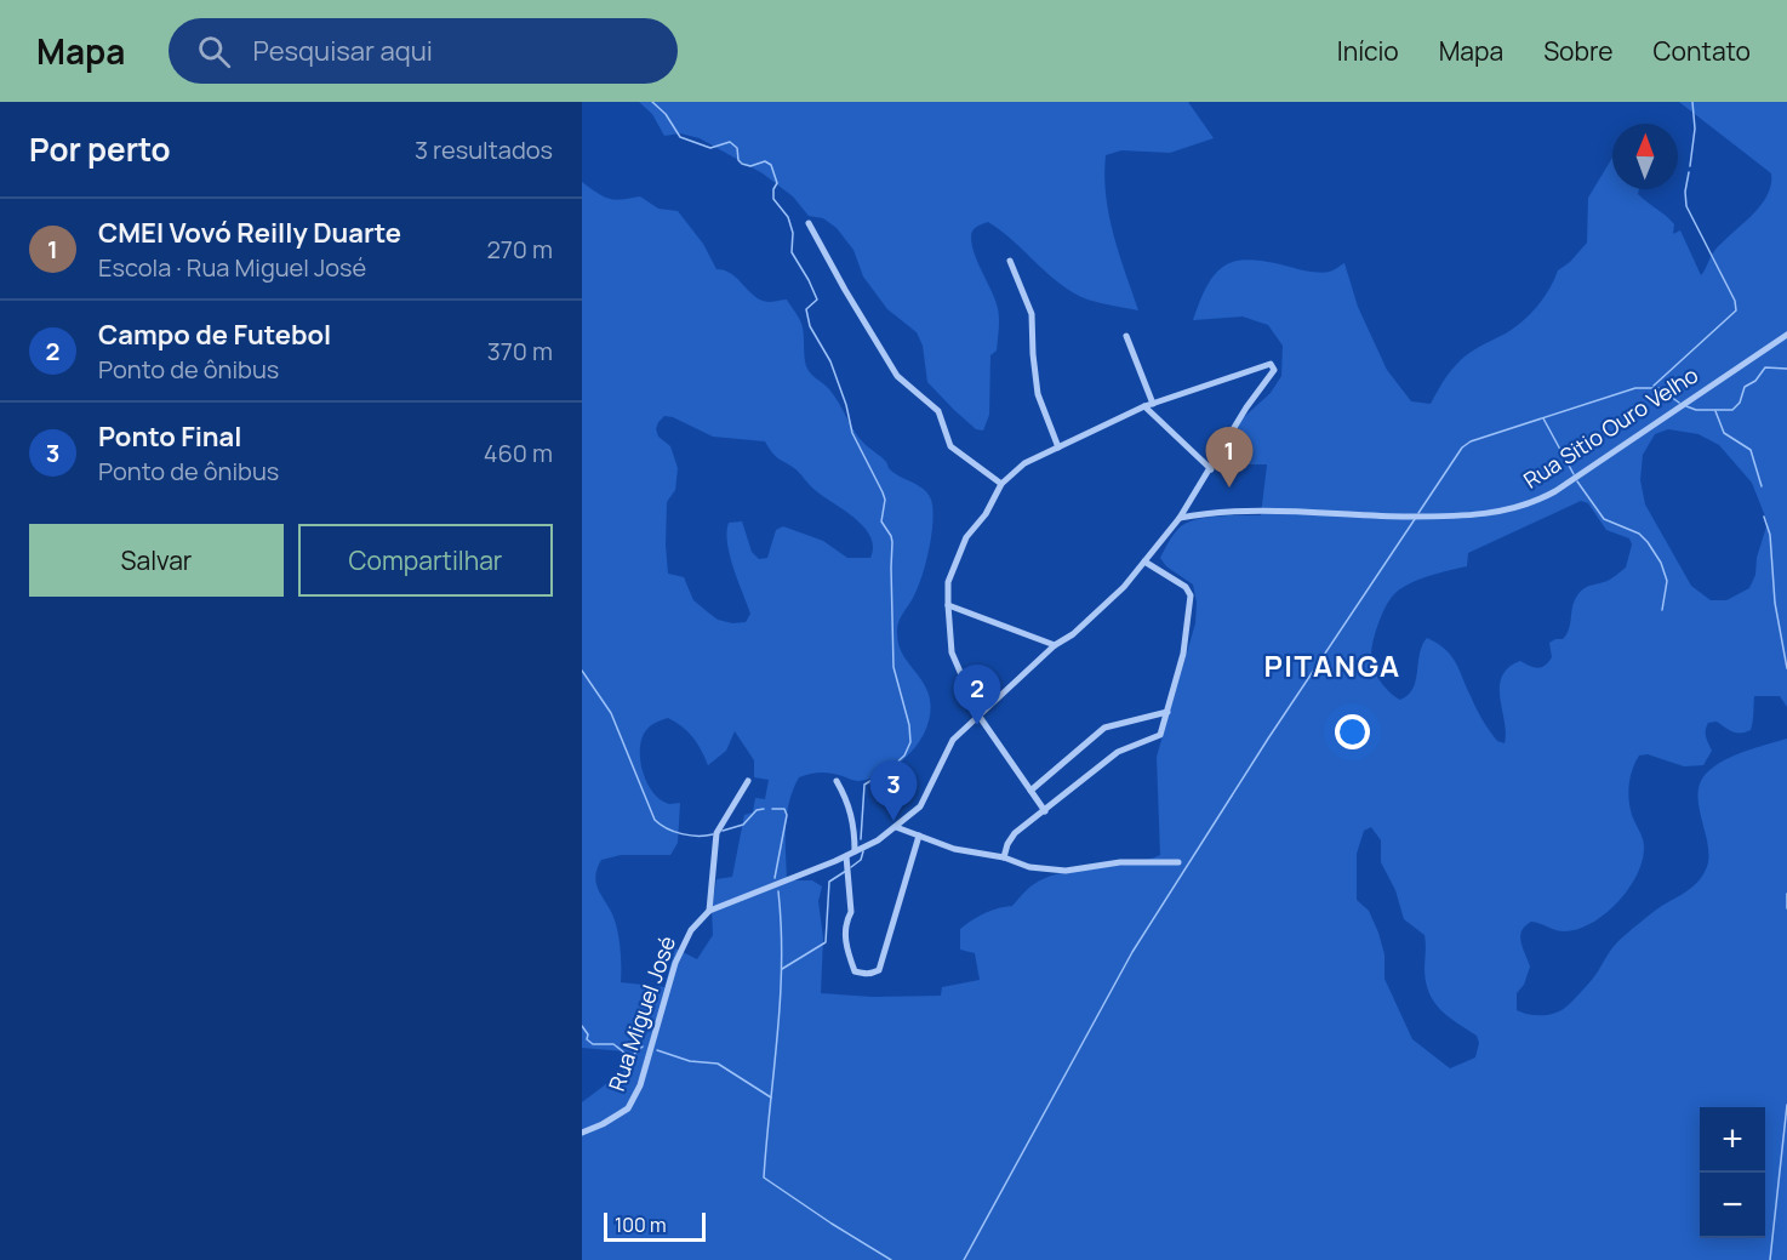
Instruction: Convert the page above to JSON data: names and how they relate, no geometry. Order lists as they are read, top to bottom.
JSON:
{
  "streets": {
    "street": ["Rua Sitio Ouro Velho", "Rua Miguel José"]
  },
  "crossings": [
    ["Rua Sitio Ouro Velho", "Rua Miguel José"]
  ],
  "districts": ["PITANGA"],
  "scale_bar": "100 m",
  "north": "top",
  "page": {
    "header": "Mapa",
    "search": "Pesquisar aqui",
    "nav": [
      "Início",
      "Mapa",
      "Sobre",
      "Contato"
    ],
    "heading": ["Por perto", "3 resultados"],
    "list": [
      {
        "mark": "1",
        "name": "CMEI Vovó Reilly Duarte",
        "note": "Escola · Rua Miguel José",
        "value": "270 m"
      },
      {
        "mark": "2",
        "name": "Campo de Futebol",
        "note": "Ponto de ônibus",
        "value": "370 m"
      },
      {
        "mark": "3",
        "name": "Ponto Final",
        "note": "Ponto de ônibus",
        "value": "460 m"
      }
    ],
    "pins": ["1", "2", "3"],
    "buttons": ["Salvar", "Compartilhar"],
    "map_buttons": ["+", "−"],
    "scale": "100 m"
  }
}
